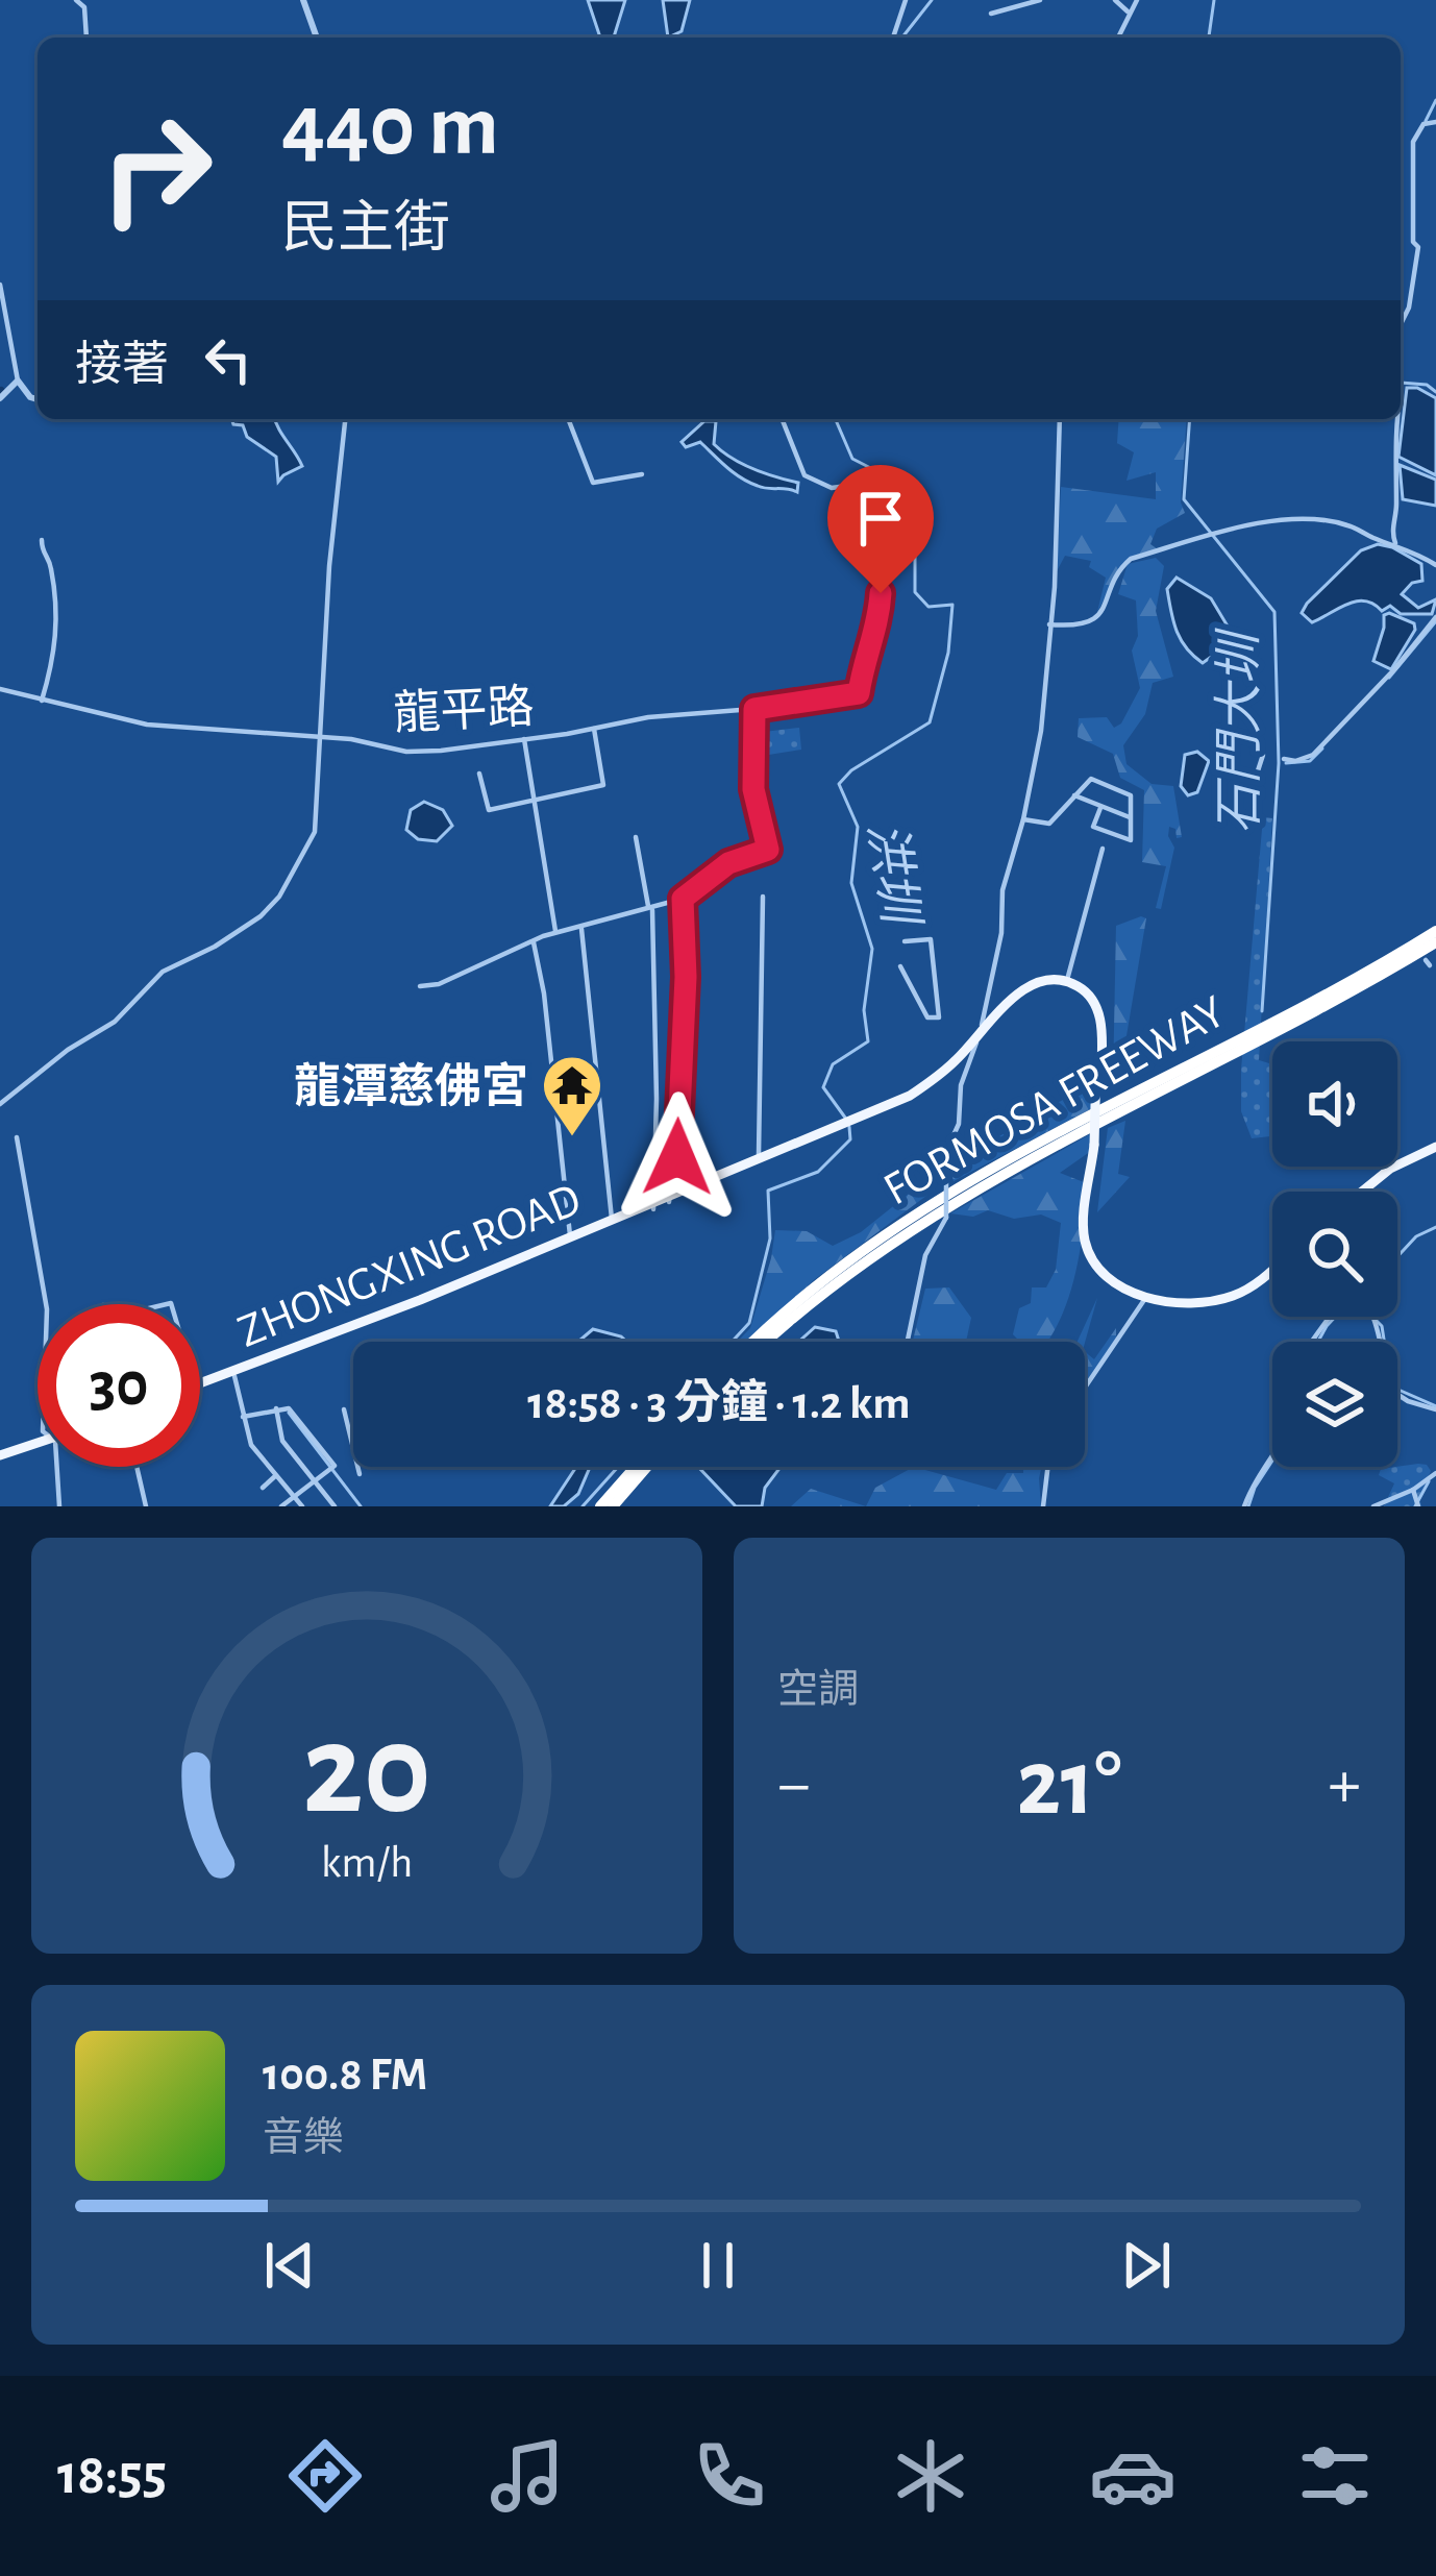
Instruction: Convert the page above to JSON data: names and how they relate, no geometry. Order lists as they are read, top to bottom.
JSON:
{
  "streets": {
    "highway": ["FORMOSA FREEWAY"],
    "main road": ["ZHONGXING ROAD"],
    "street": ["龍平路"]
  },
  "water": ["石門大圳", "洪圳"],
  "places": {
    "temple": ["龍潭慈佛宮"]
  },
  "page": {
    "turn": ["440 m", "民主街"],
    "then": "接著",
    "limit": "30",
    "trip": "18:58 · 3 分鐘 · 1.2 km",
    "tile": "空調",
    "heat": ["−", "21°", "+"],
    "song": ["100.8 FM", "音樂"],
    "tabs": "18:55",
    "gauge": ["20", "km/h"]
  }
}
